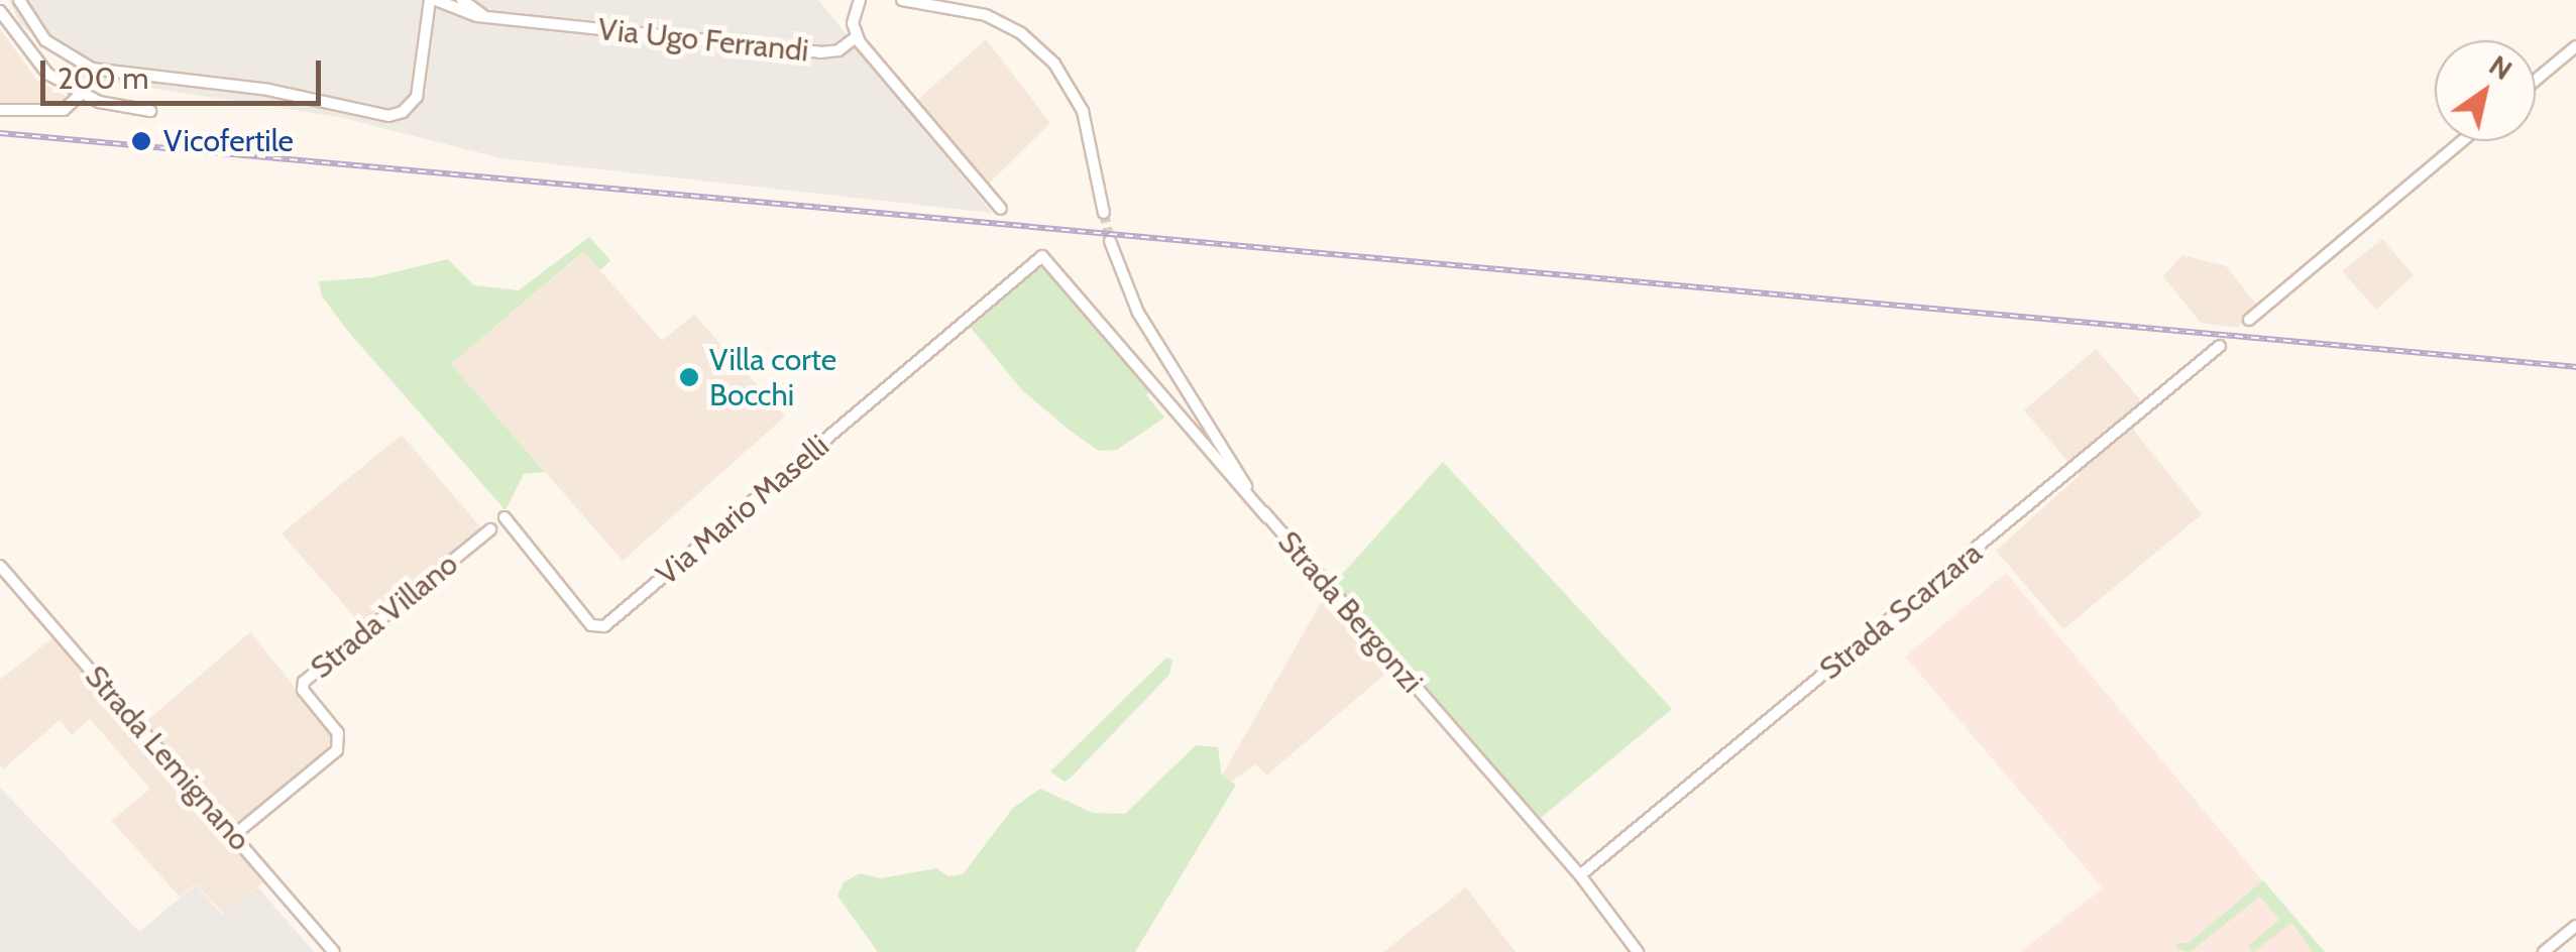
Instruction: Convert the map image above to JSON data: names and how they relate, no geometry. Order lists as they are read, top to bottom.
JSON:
{
  "streets": {
    "street": [
      "Via Ugo Ferrandi",
      "Via Mario Maselli",
      "Strada Scarzara",
      "Strada Bergonzi",
      "Strada Villano",
      "Strada Lemignano"
    ]
  },
  "crossings": [
    ["Via Mario Maselli", "Strada Bergonzi"],
    ["Strada Scarzara", "Strada Bergonzi"],
    ["Strada Villano", "Strada Lemignano"]
  ],
  "places": ["Vicofertile", "Villa corte Bocchi"],
  "scale_bar": "200 m",
  "north": "top right"
}
